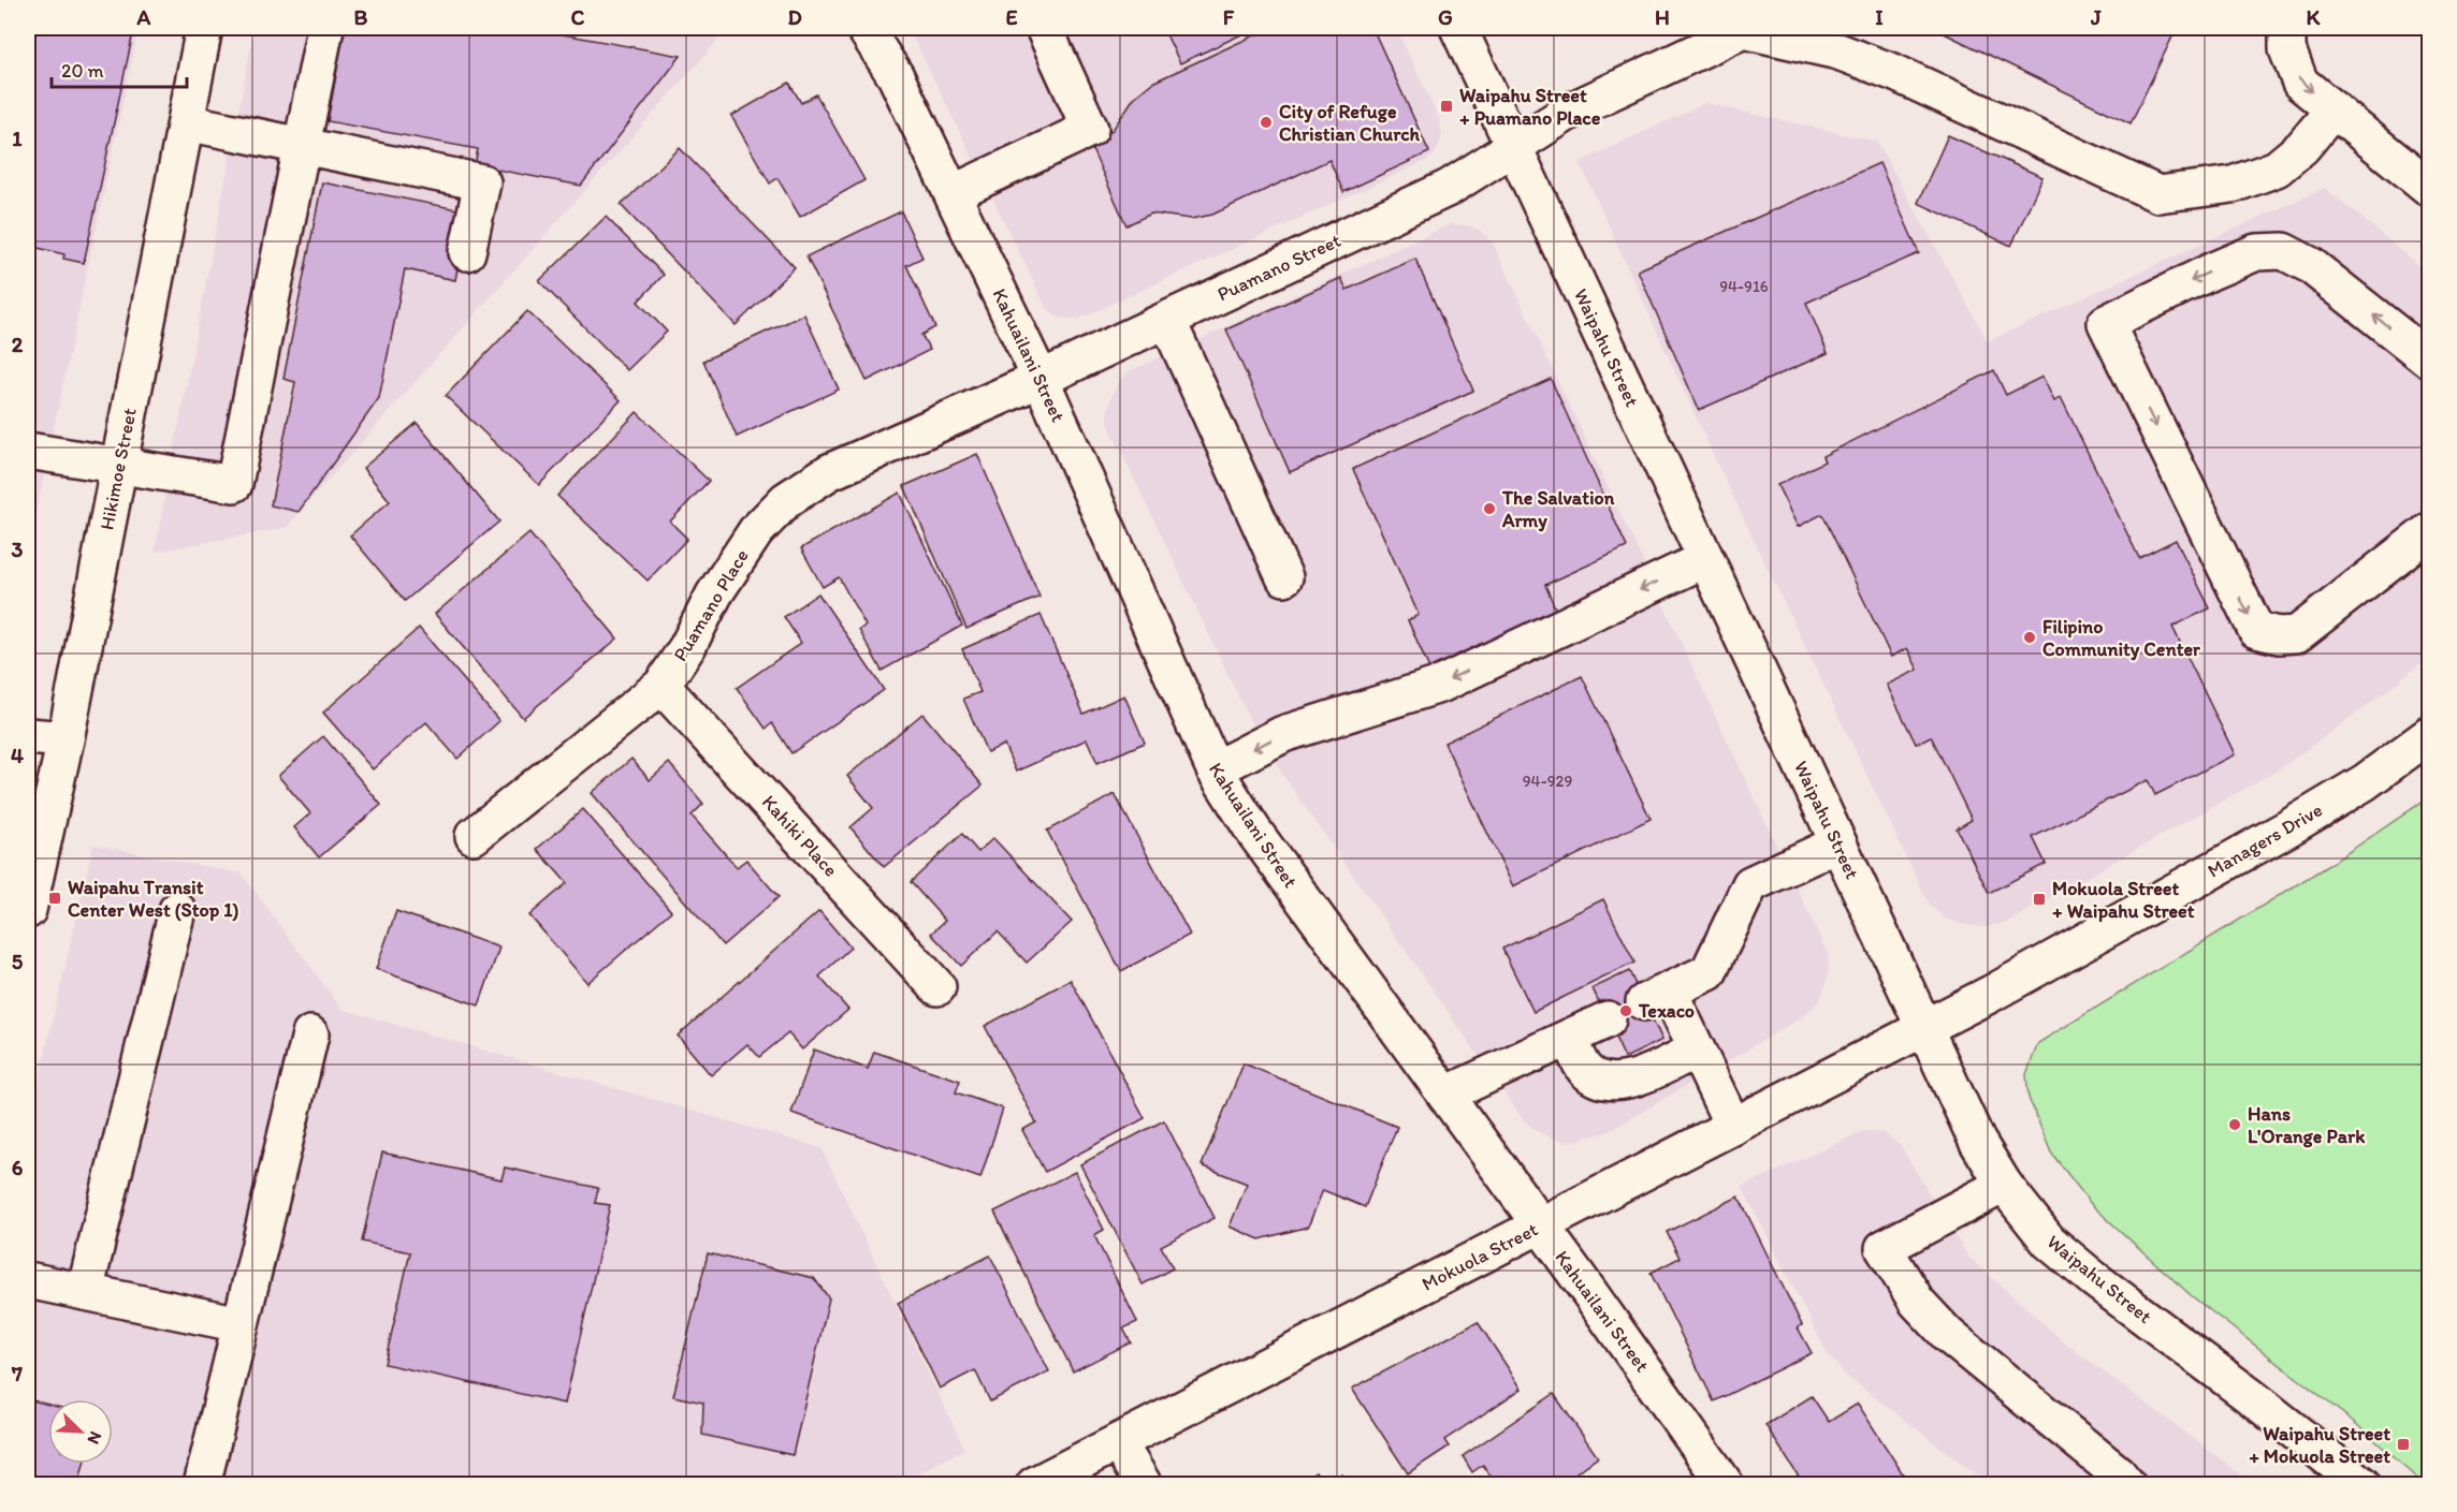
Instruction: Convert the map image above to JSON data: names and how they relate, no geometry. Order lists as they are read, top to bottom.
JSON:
{
  "streets": {
    "street": [
      "Puamano Street",
      "Waipahu Street",
      "Kahuailani Street",
      "Hikimoe Street",
      "Puamano Place",
      "Kahiki Place",
      "Managers Drive",
      "Mokuola Street"
    ]
  },
  "crossings": [
    ["Puamano Street", "Waipahu Street"],
    ["Puamano Street", "Kahuailani Street"],
    ["Puamano Street", "Puamano Place"],
    ["Waipahu Street", "Managers Drive"],
    ["Waipahu Street", "Mokuola Street"],
    ["Kahuailani Street", "Puamano Place"],
    ["Kahuailani Street", "Mokuola Street"],
    ["Puamano Place", "Kahiki Place"],
    ["Managers Drive", "Mokuola Street"]
  ],
  "places": {
    "transit": [
      "Waipahu Street + Puamano Place",
      "Waipahu Transit Center West (Stop 1)",
      "Mokuola Street + Waipahu Street",
      "Waipahu Street + Mokuola Street"
    ],
    "other": [
      "City of Refuge Christian Church",
      "The Salvation Army",
      "Filipino Community Center",
      "Texaco",
      "Hans L'Orange Park"
    ]
  },
  "house_numbers": ["94-916", "94-929"],
  "scale_bar": "20 m",
  "north": "bottom right",
  "grid": {
    "columns": [
      "A",
      "B",
      "C",
      "D",
      "E",
      "F",
      "G",
      "H",
      "I",
      "J",
      "K"
    ],
    "rows": [
      "1",
      "2",
      "3",
      "4",
      "5",
      "6",
      "7"
    ]
  }
}
